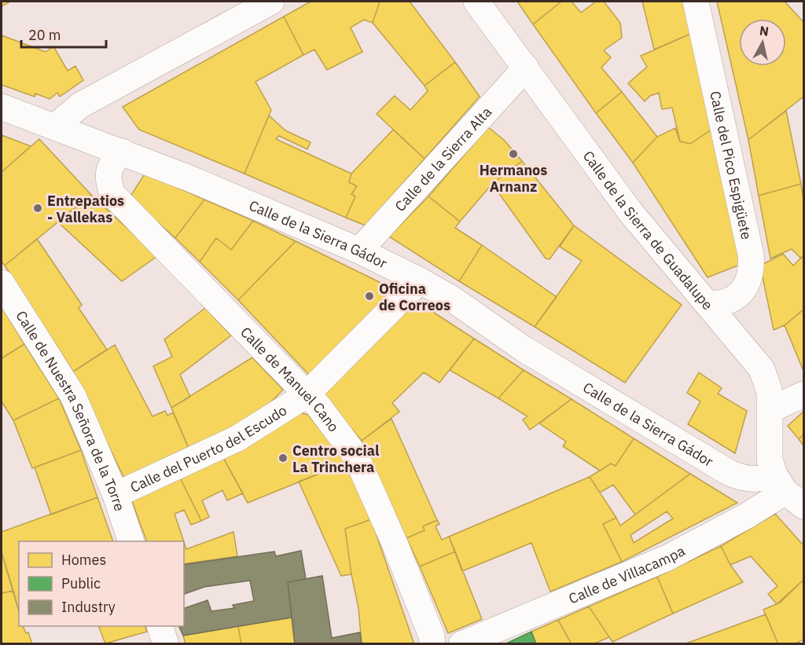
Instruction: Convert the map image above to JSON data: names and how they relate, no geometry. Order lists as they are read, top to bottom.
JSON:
{
  "streets": {
    "street": [
      "Calle de la Sierra Alta",
      "Calle del Pico Espigüete",
      "Calle de la Sierra de Guadalupe",
      "Calle de la Sierra Gádor",
      "Calle de Manuel Cano",
      "Calle de Nuestra Señora de la Torre",
      "Calle del Puerto del Escudo",
      "Calle de Villacampa"
    ]
  },
  "crossings": [
    ["Calle de la Sierra Alta", "Calle de la Sierra de Guadalupe"],
    ["Calle de la Sierra Alta", "Calle de la Sierra Gádor"],
    ["Calle del Pico Espigüete", "Calle de la Sierra de Guadalupe"],
    ["Calle de la Sierra de Guadalupe", "Calle de la Sierra Gádor"],
    ["Calle de la Sierra de Guadalupe", "Calle de Villacampa"],
    ["Calle de la Sierra Gádor", "Calle de Manuel Cano"],
    ["Calle de la Sierra Gádor", "Calle del Puerto del Escudo"],
    ["Calle de la Sierra Gádor", "Calle de Villacampa"],
    ["Calle de Manuel Cano", "Calle del Puerto del Escudo"],
    ["Calle de Nuestra Señora de la Torre", "Calle del Puerto del Escudo"]
  ],
  "places": [
    "Hermanos Arnanz",
    "Entrepatios - Vallekas",
    "Oficina de Correos",
    "Centro social La Trinchera"
  ],
  "legend": ["Homes", "Public", "Industry"],
  "scale_bar": "20 m",
  "north": "top"
}
